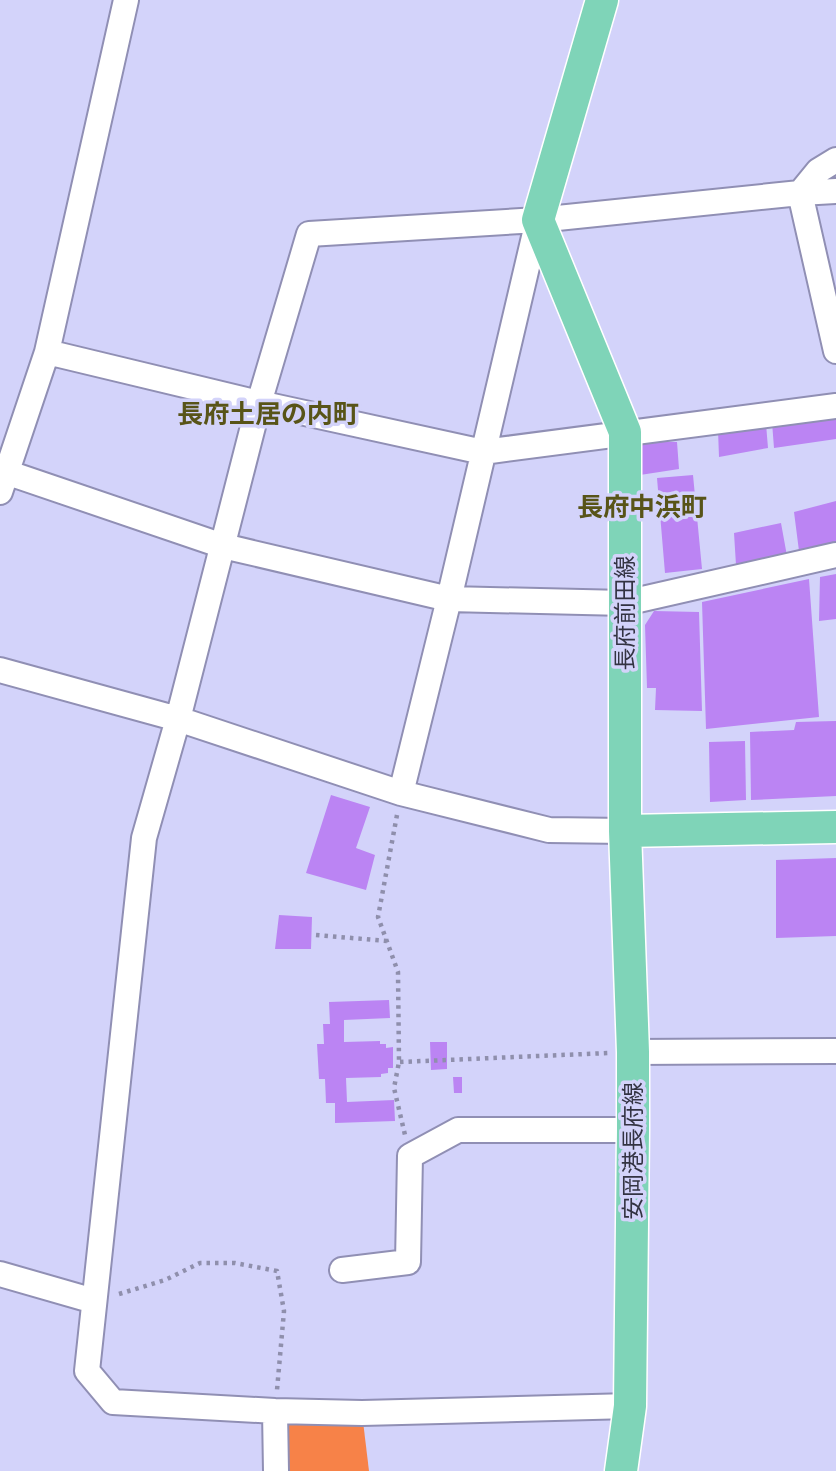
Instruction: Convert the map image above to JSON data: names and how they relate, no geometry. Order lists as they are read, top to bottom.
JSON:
{
  "streets": {
    "main road": ["長府前田線", "安岡港長府線"]
  },
  "crossings": [
    ["長府前田線", "安岡港長府線"]
  ],
  "districts": ["長府土居の内町", "長府中浜町"]
}
